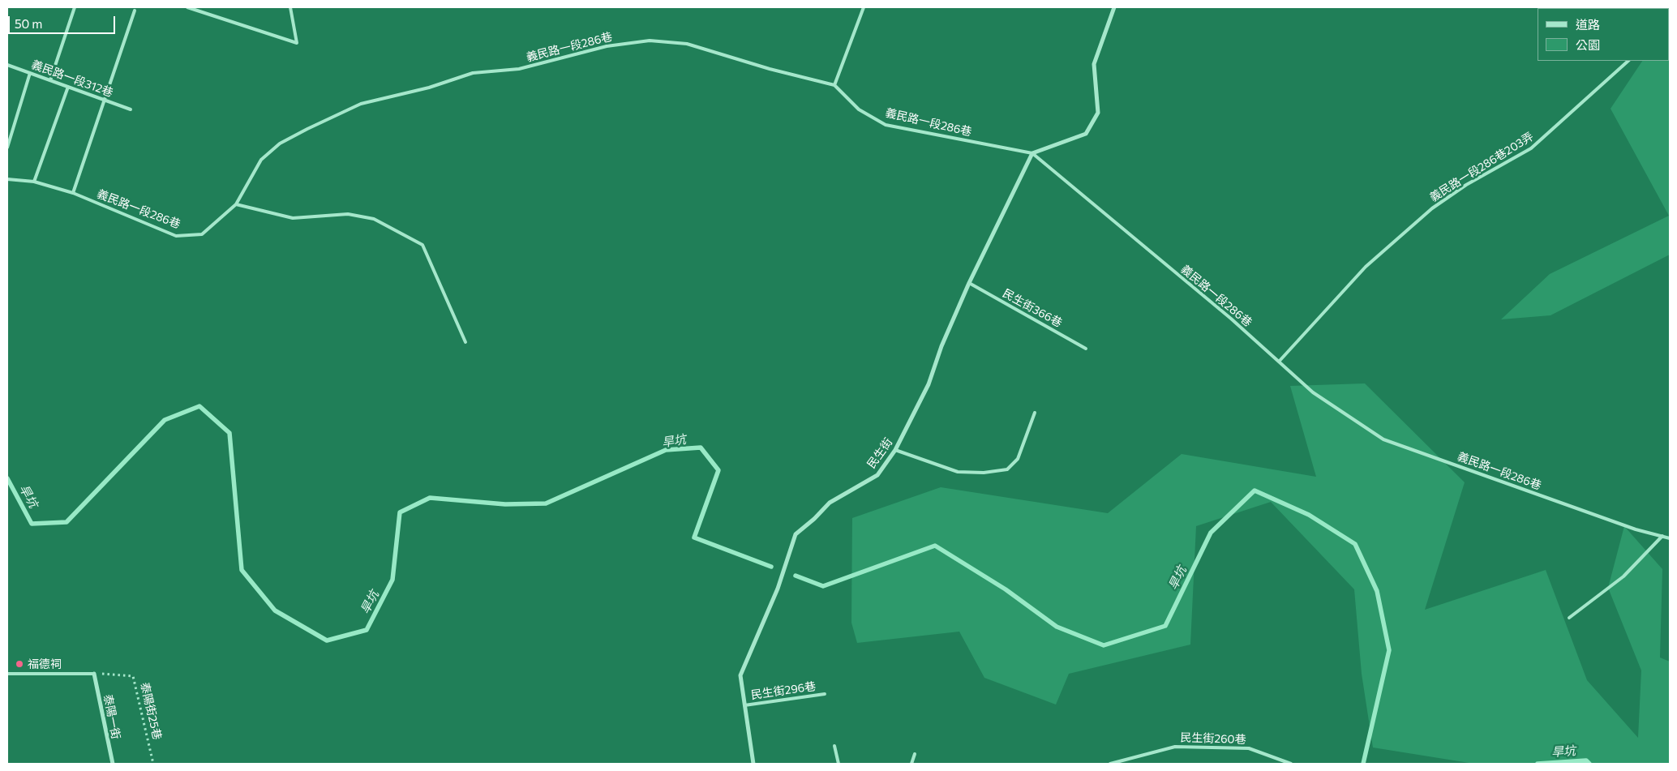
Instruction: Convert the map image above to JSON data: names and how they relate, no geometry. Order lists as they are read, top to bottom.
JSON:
{
  "streets": {
    "street": ["民生街", "泰陽一街"],
    "lane": [
      "義民路一段286巷",
      "義民路一段312巷",
      "義民路一段286巷203弄",
      "民生街366巷",
      "民生街296巷",
      "民生街260巷"
    ],
    "path": ["泰陽街25巷"]
  },
  "crossings": [
    ["義民路一段286巷", "義民路一段286巷203弄"],
    ["義民路一段286巷", "民生街"],
    ["民生街366巷", "民生街"],
    ["民生街", "民生街296巷"],
    ["泰陽街25巷", "泰陽一街"]
  ],
  "water": ["旱坑"],
  "places": ["福德祠"],
  "legend": ["道路", "公園"],
  "scale_bar": "50 m"
}
